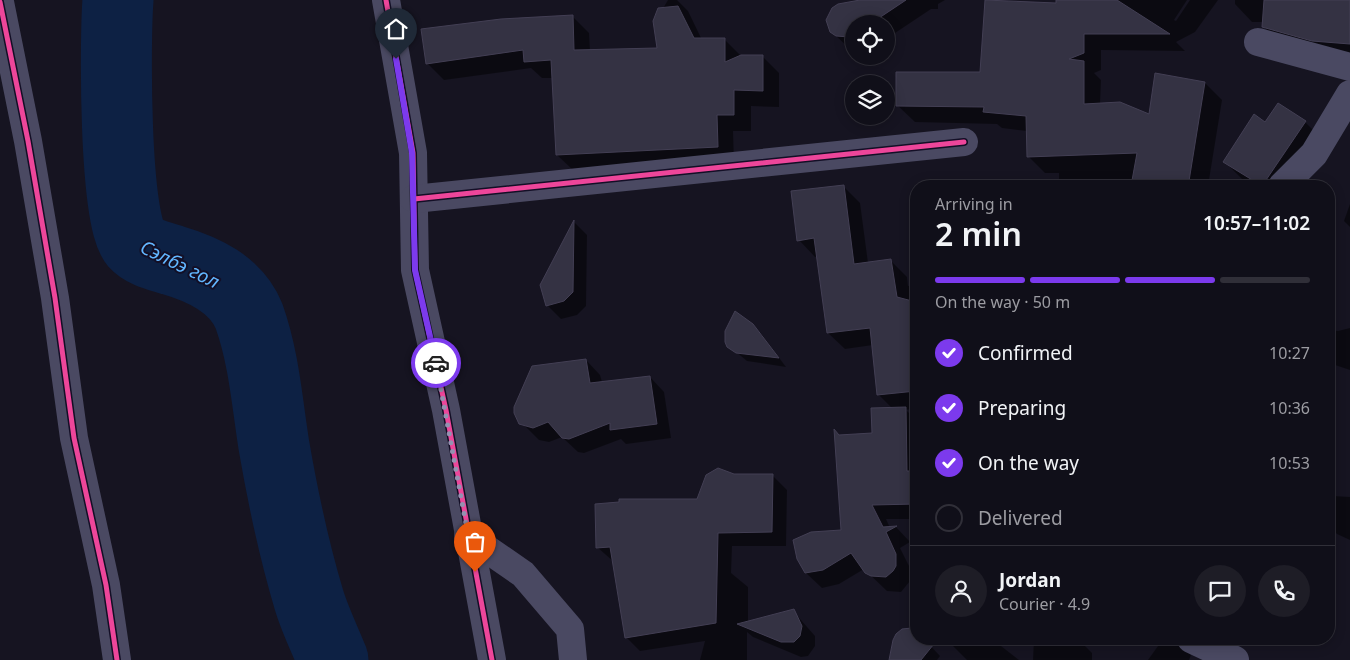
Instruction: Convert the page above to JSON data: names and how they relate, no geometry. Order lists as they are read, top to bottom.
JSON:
{
  "water": ["Сэлбэ гол"],
  "page": {
    "heading": ["2 min", "Arriving in", "10:57–11:02"],
    "panel": ["Jordan", "Courier · 4.9"],
    "bar": "On the way · 50 m",
    "list": [
      ["Confirmed", "10:27"],
      ["Preparing", "10:36"],
      ["On the way", "10:53"],
      "Delivered"
    ]
  }
}
